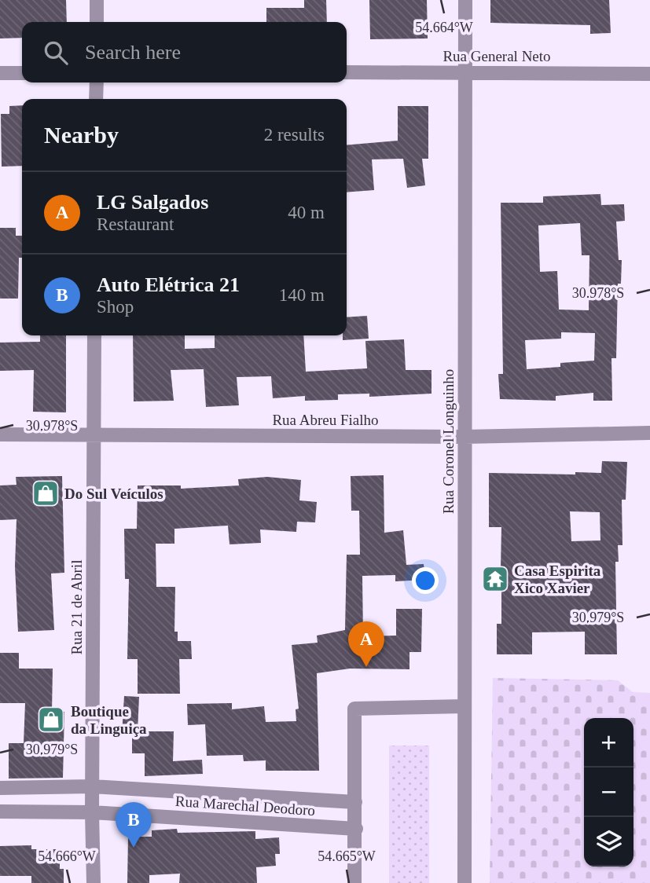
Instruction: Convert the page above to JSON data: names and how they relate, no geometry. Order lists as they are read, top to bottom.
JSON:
{
  "streets": {
    "street": [
      "Rua General Neto",
      "Rua Abreu Fialho",
      "Rua Coronel Longuinho",
      "Rua 21 de Abril",
      "Rua Marechal Deodoro"
    ]
  },
  "crossings": [
    ["Rua General Neto", "Rua Coronel Longuinho"],
    ["Rua Abreu Fialho", "Rua Coronel Longuinho"],
    ["Rua Abreu Fialho", "Rua 21 de Abril"],
    ["Rua 21 de Abril", "Rua Marechal Deodoro"]
  ],
  "places": {
    "shop": ["Do Sul Veículos", "Boutique da Linguiça"],
    "temple": ["Casa Espirita Xico Xavier"]
  },
  "page": {
    "search": "Search here",
    "heading": ["Nearby", "2 results"],
    "list": [
      {
        "mark": "A",
        "name": "LG Salgados",
        "note": "Restaurant",
        "value": "40 m"
      },
      {
        "mark": "B",
        "name": "Auto Elétrica 21",
        "note": "Shop",
        "value": "140 m"
      }
    ],
    "pins": ["A", "B"],
    "map_buttons": ["+", "−"]
  },
  "coordinates": [
    "54.664°W",
    "30.978°S",
    "30.979°S",
    "54.666°W",
    "54.665°W"
  ]
}
